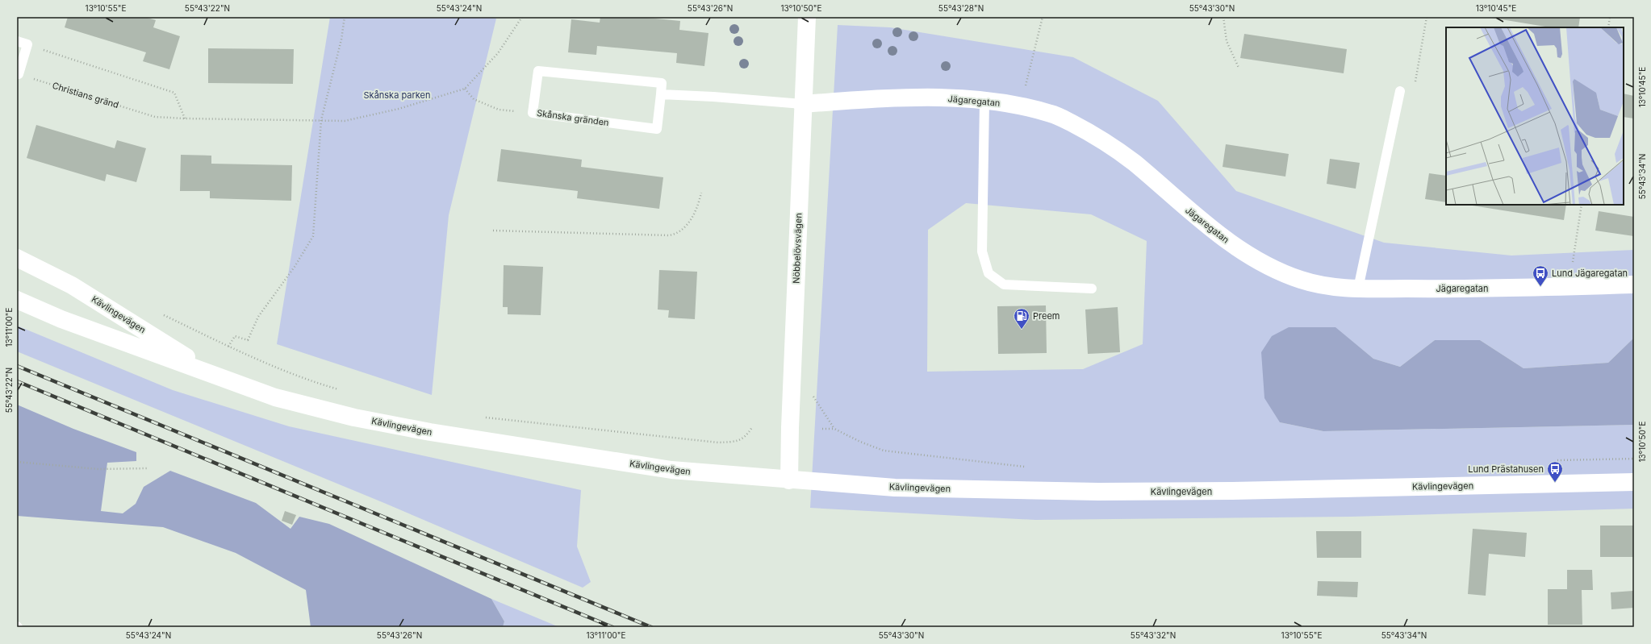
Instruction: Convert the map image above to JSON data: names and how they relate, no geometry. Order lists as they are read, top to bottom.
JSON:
{
  "streets": {
    "main road": ["Jägaregatan", "Nöbbelövsvägen", "Kävlingevägen"],
    "lane": ["Skånska gränden"],
    "path": ["Christians gränd"]
  },
  "crossings": [
    ["Jägaregatan", "Nöbbelövsvägen"],
    ["Nöbbelövsvägen", "Kävlingevägen"]
  ],
  "parks": ["Skånska parken"],
  "places": {
    "bus stop": ["Lund Jägaregatan", "Lund Prästahusen"],
    "fuel station": ["Preem"]
  },
  "coordinates": [
    "13°10'55\"E",
    "55°43'22\"N",
    "55°43'24\"N",
    "55°43'26\"N",
    "13°10'50\"E",
    "55°43'28\"N",
    "55°43'30\"N",
    "13°10'45\"E",
    "55°43'34\"N",
    "13°11'00\"E",
    "55°43'32\"N"
  ]
}
